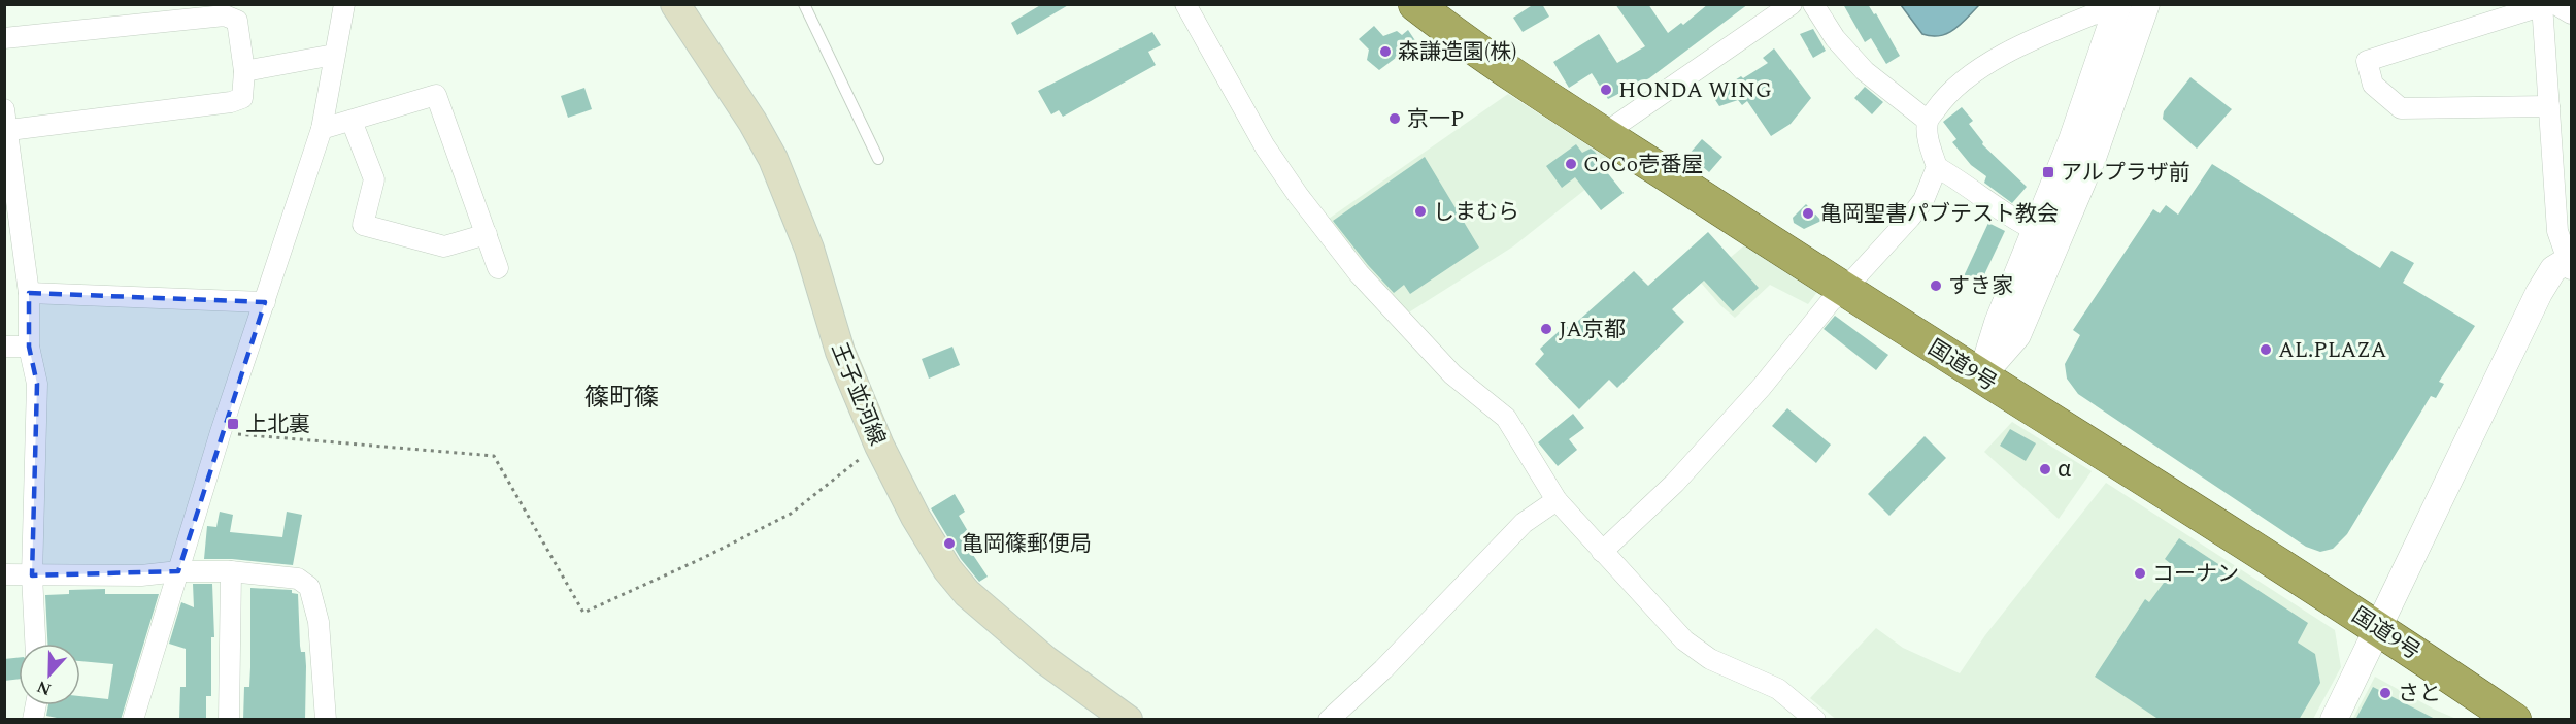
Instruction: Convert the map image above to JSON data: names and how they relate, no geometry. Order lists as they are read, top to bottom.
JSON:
{
  "streets": {
    "highway": ["国道9号"],
    "main road": ["王子並河線"]
  },
  "districts": ["篠町篠"],
  "places": {
    "other": [
      "森謙造園(株)",
      "HONDA WING",
      "京一P",
      "CoCo壱番屋",
      "しまむら",
      "亀岡聖書パブテスト教会",
      "すき家",
      "JA京都",
      "AL.PLAZA",
      "α",
      "亀岡篠郵便局",
      "コーナン",
      "さと"
    ],
    "transit": ["アルプラザ前", "上北裏"]
  },
  "north": "bottom"
}
